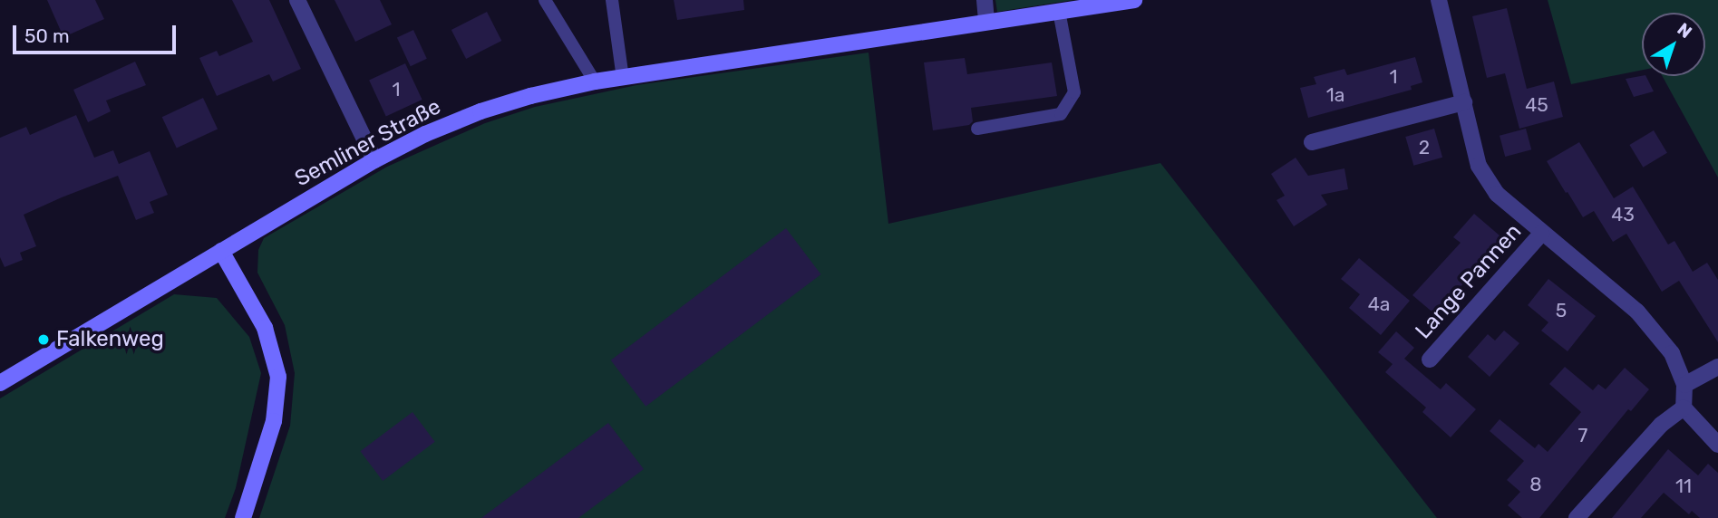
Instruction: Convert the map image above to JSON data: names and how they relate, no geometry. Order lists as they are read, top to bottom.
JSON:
{
  "streets": {
    "street": ["Semliner Straße", "Lange Pannen"]
  },
  "places": ["Falkenweg"],
  "house_numbers": [
    "1",
    "1",
    "1a",
    "45",
    "2",
    "43",
    "4a",
    "5",
    "7",
    "8",
    "11"
  ],
  "scale_bar": "50 m",
  "north": "top right"
}
